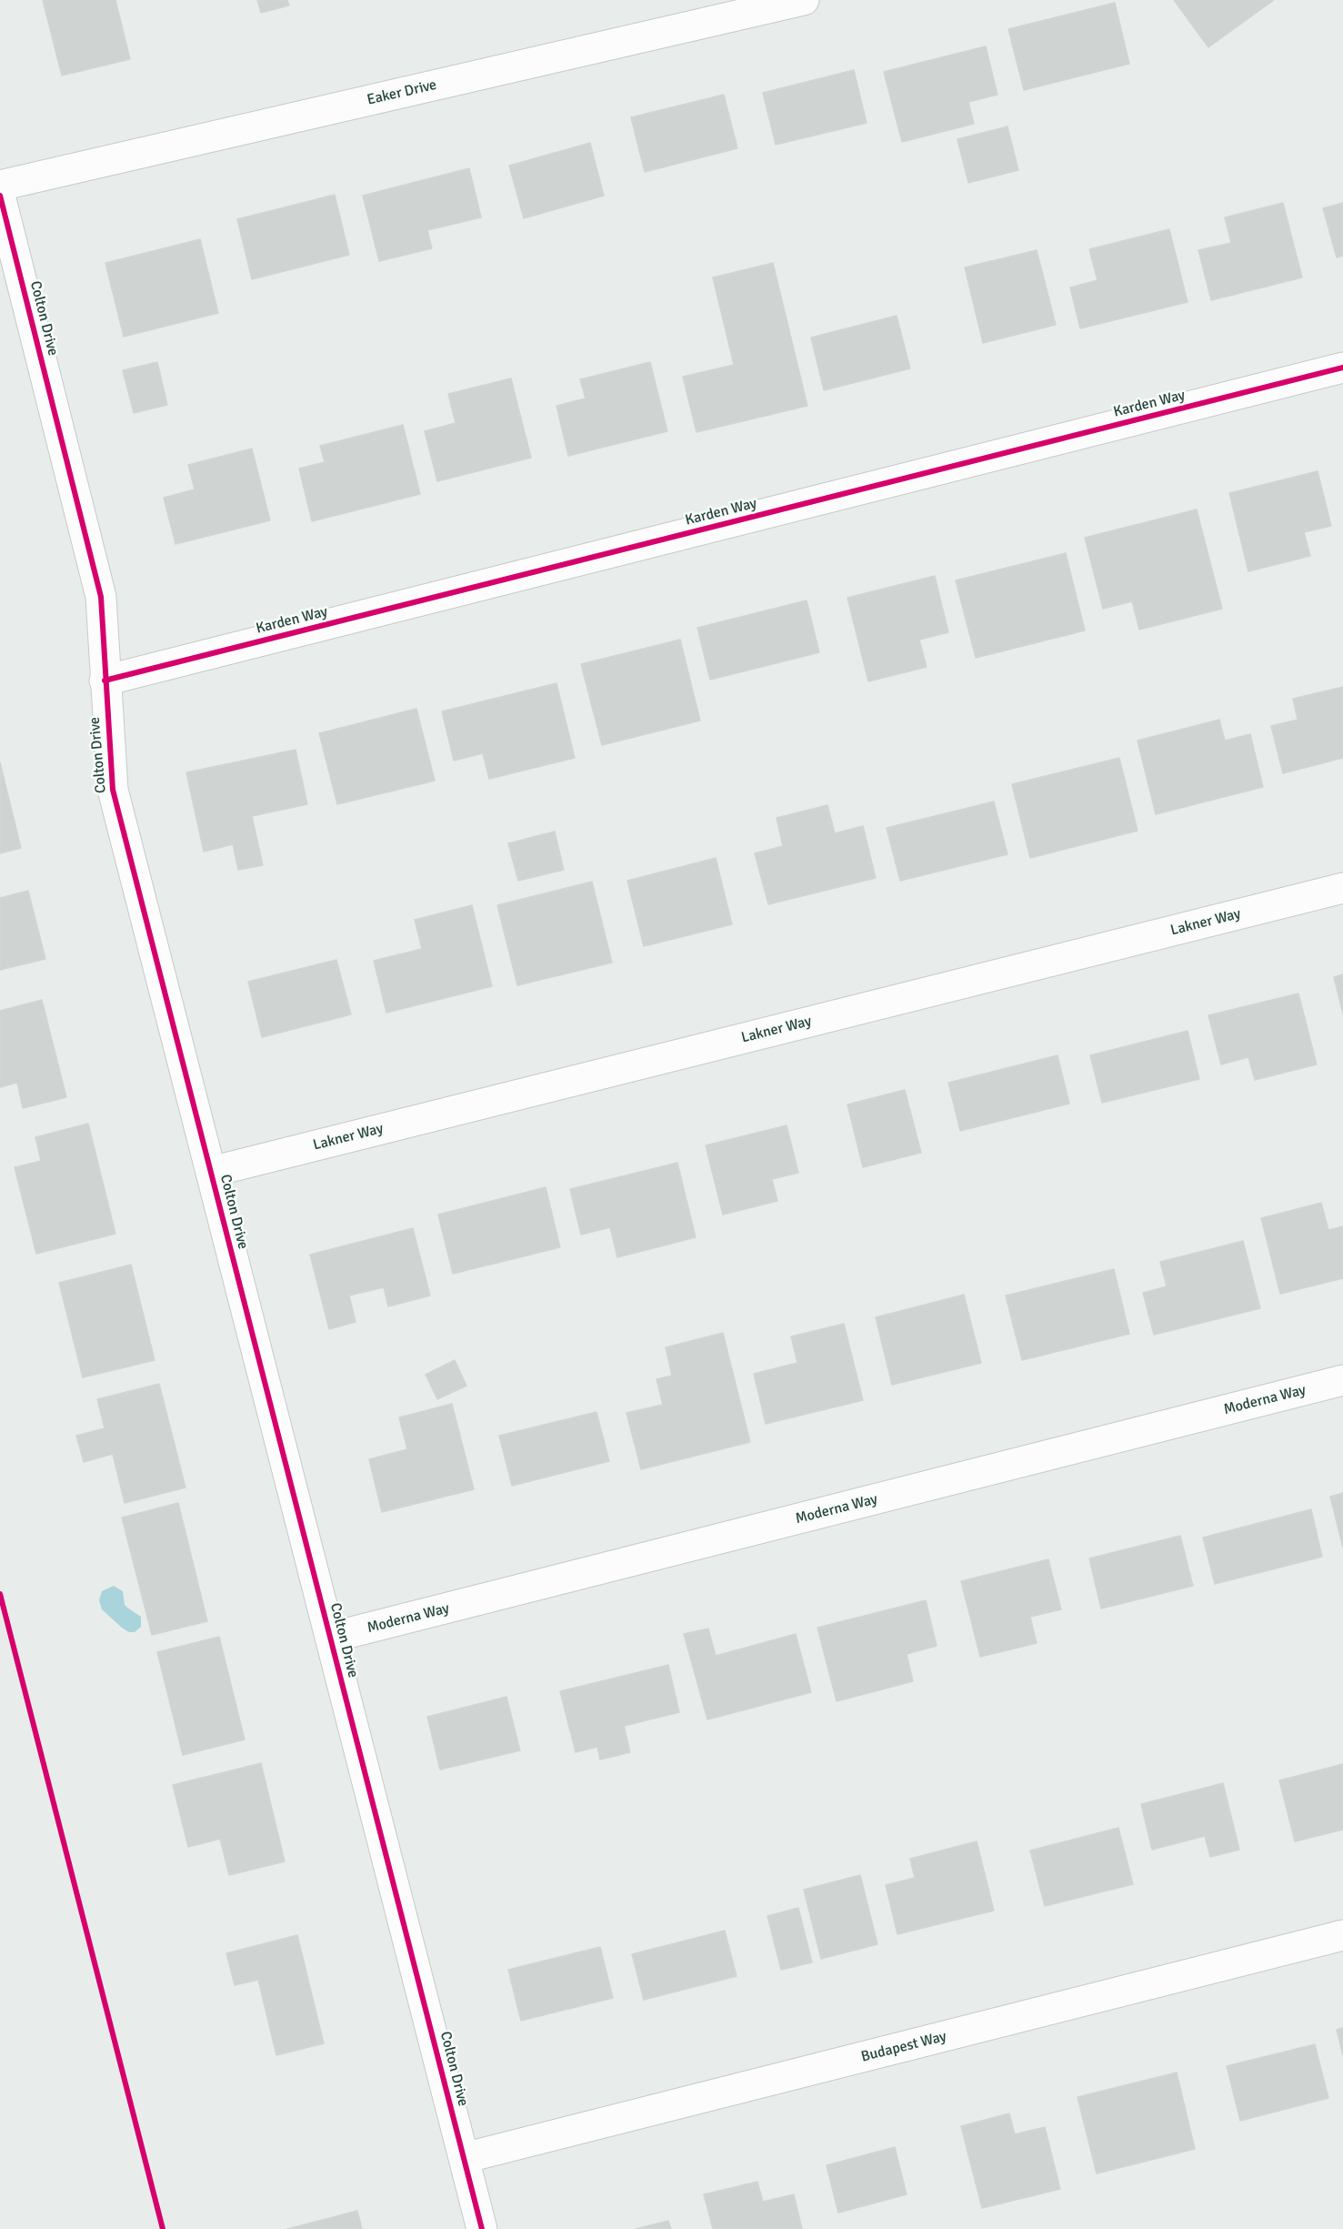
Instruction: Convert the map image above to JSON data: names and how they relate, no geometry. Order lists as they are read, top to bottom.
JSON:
{
  "streets": {
    "street": [
      "Eaker Drive",
      "Colton Drive",
      "Karden Way",
      "Lakner Way",
      "Moderna Way",
      "Budapest Way"
    ]
  },
  "crossings": [
    ["Colton Drive", "Karden Way"],
    ["Colton Drive", "Lakner Way"],
    ["Colton Drive", "Moderna Way"],
    ["Colton Drive", "Budapest Way"]
  ]
}
